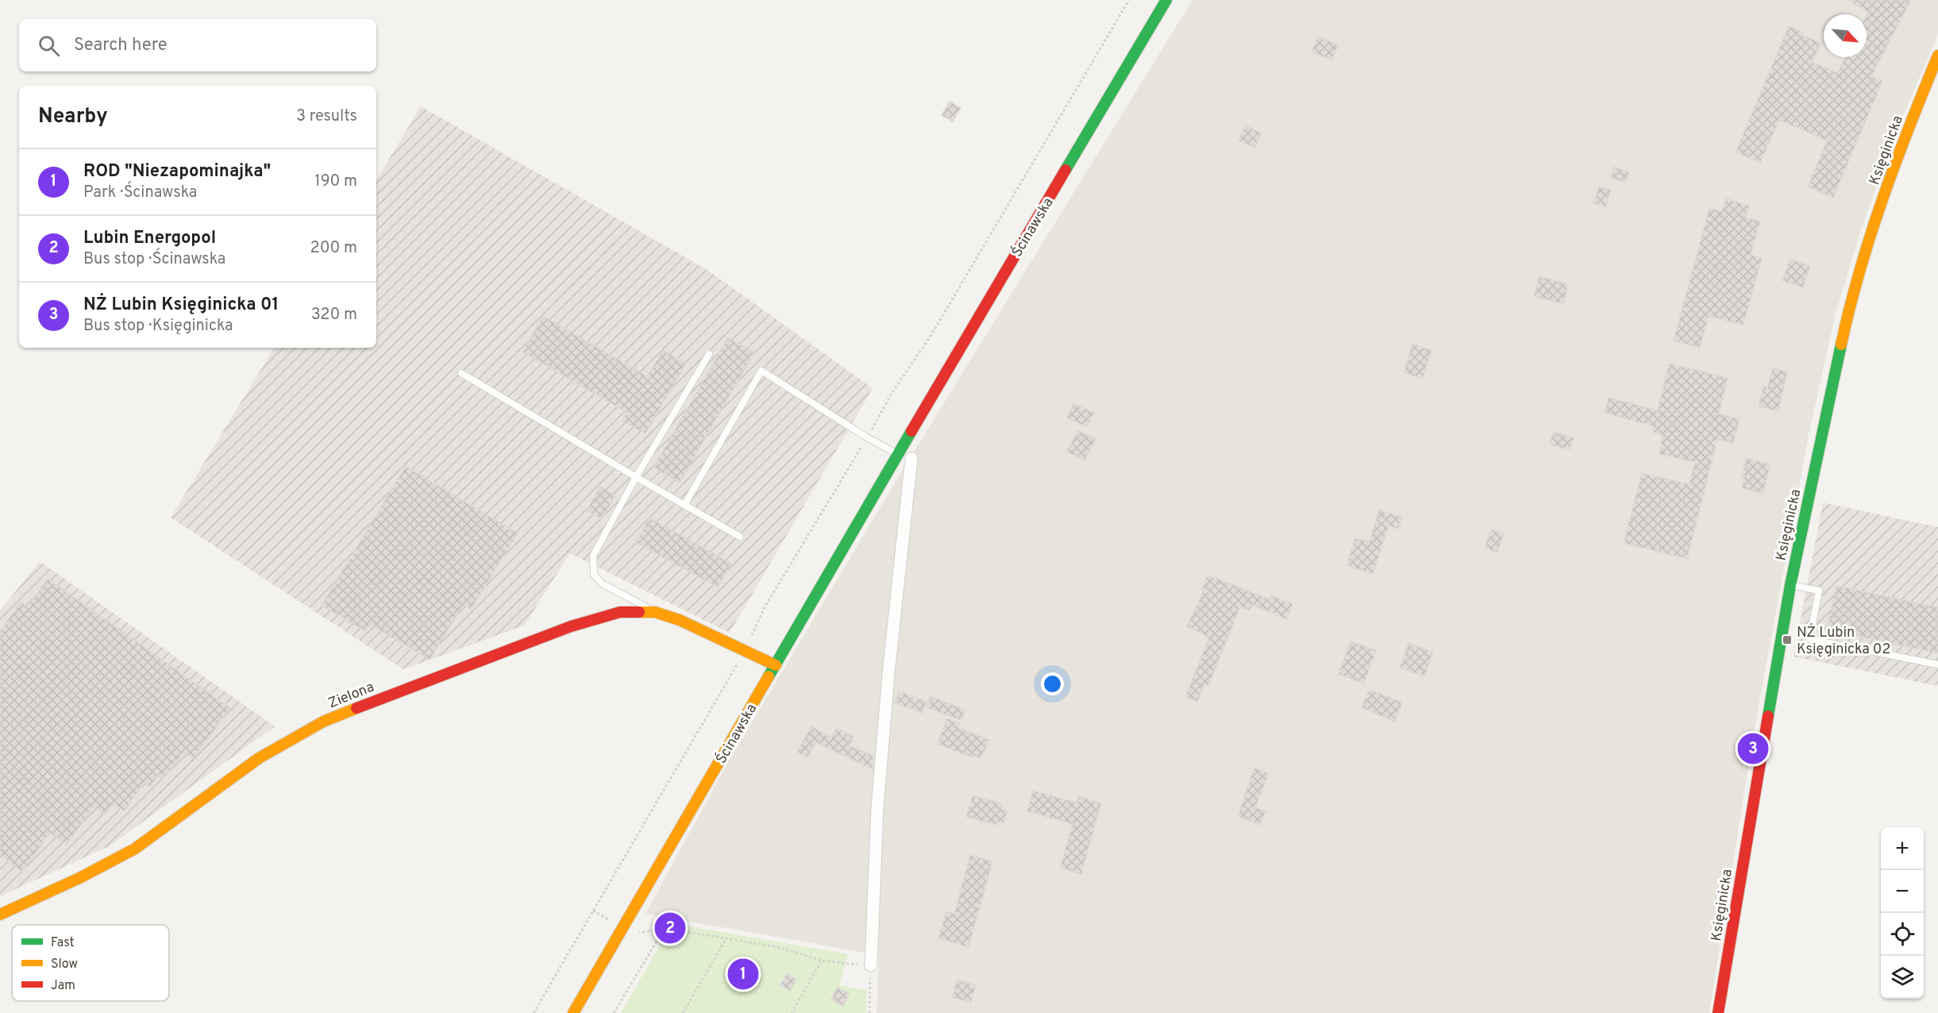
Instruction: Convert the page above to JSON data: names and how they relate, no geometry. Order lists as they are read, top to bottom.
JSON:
{
  "streets": {
    "street": ["Księginicka", "Ścinawska", "Zielona"]
  },
  "crossings": [
    ["Ścinawska", "Zielona"]
  ],
  "places": {
    "transit": ["NŻ Lubin Księginicka 02"]
  },
  "legend": ["Fast", "Slow", "Jam"],
  "north": "bottom right",
  "page": {
    "search": "Search here",
    "heading": ["Nearby", "3 results"],
    "list": [
      {
        "mark": "1",
        "name": "ROD \"Niezapominajka\"",
        "note": "Park · Ścinawska",
        "value": "190 m"
      },
      {
        "mark": "2",
        "name": "Lubin Energopol",
        "note": "Bus stop · Ścinawska",
        "value": "200 m"
      },
      {
        "mark": "3",
        "name": "NŻ Lubin Księginicka 01",
        "note": "Bus stop · Księginicka",
        "value": "320 m"
      }
    ],
    "pins": ["3", "2", "1"],
    "map_buttons": ["+", "−"]
  }
}
